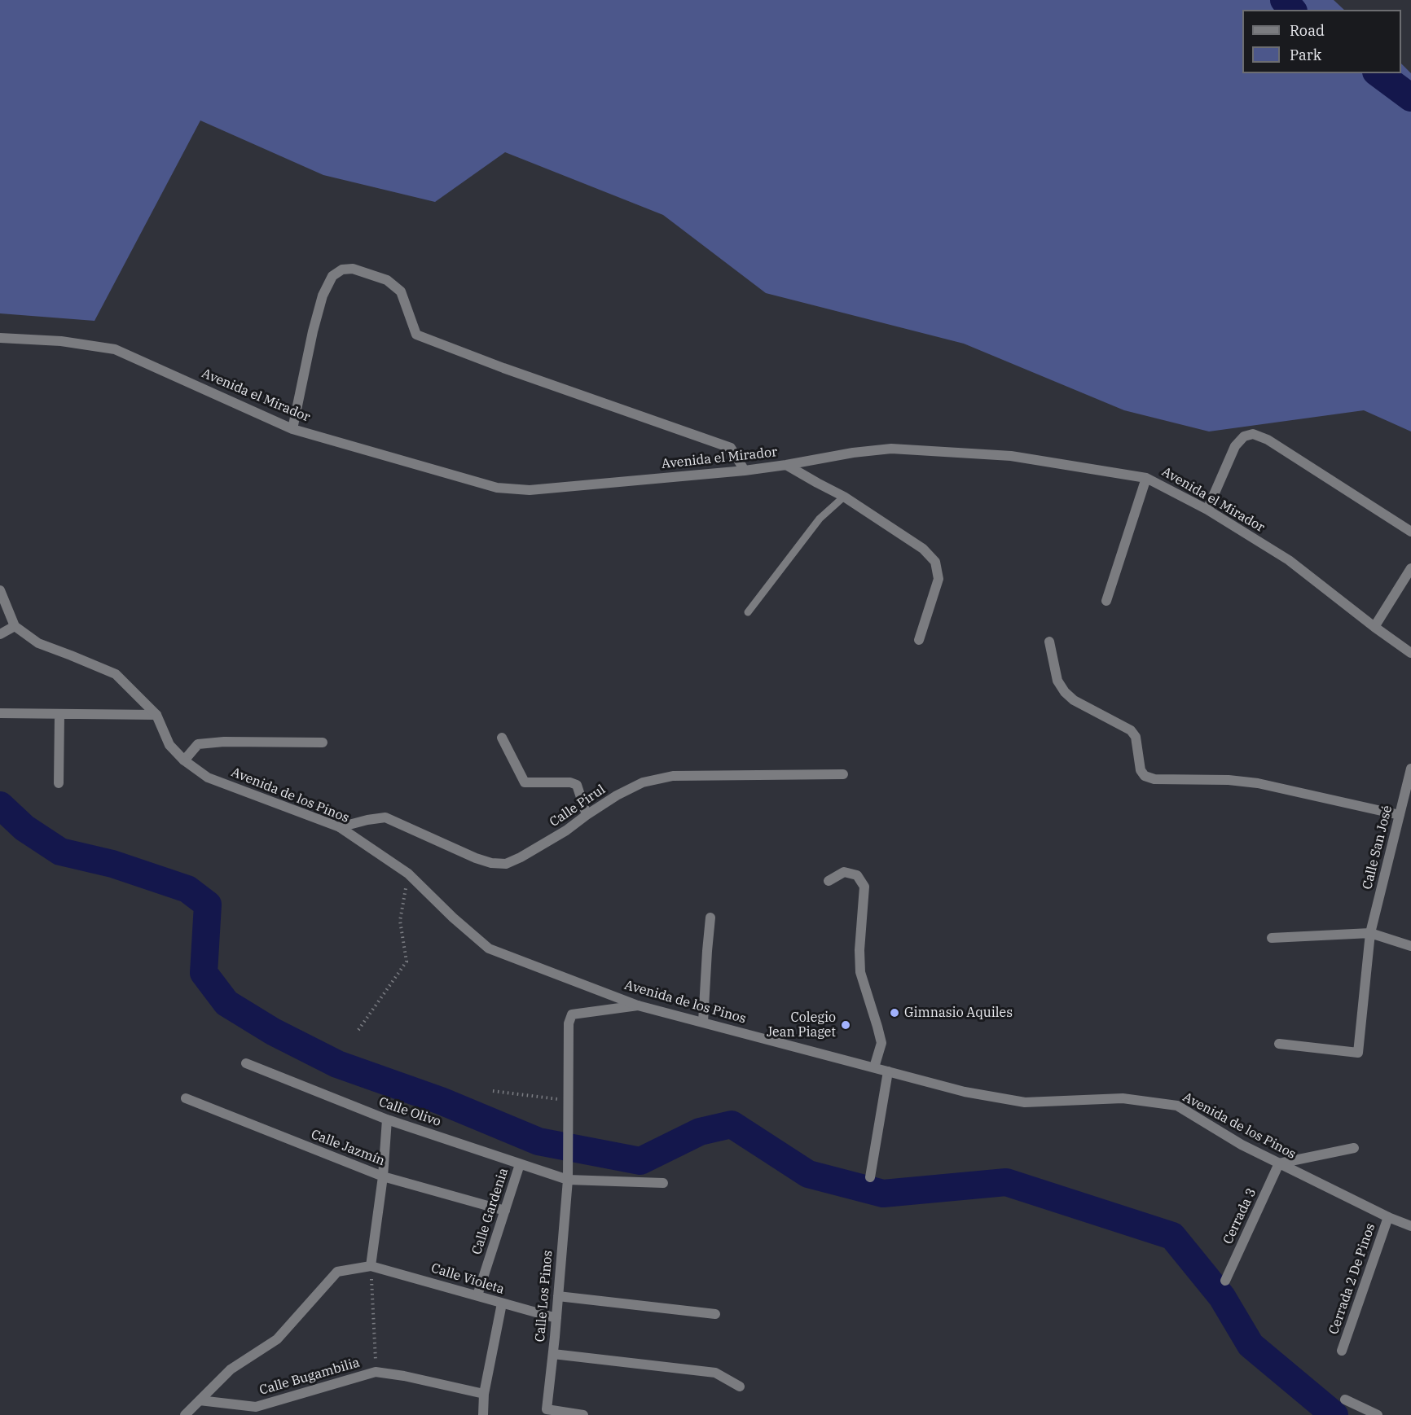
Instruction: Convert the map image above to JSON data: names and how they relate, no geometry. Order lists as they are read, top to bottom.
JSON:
{
  "streets": {
    "street": [
      "Avenida el Mirador",
      "Avenida de los Pinos",
      "Calle Pirul",
      "Calle San José",
      "Calle Olivo",
      "Calle Jazmín",
      "Calle Gardenia",
      "Cerrada 3",
      "Calle Violeta",
      "Cerrada 2 De Pinos",
      "Calle Los Pinos",
      "Calle Bugambilia"
    ]
  },
  "crossings": [
    ["Avenida de los Pinos", "Calle Pirul"],
    ["Avenida de los Pinos", "Cerrada 3"],
    ["Avenida de los Pinos", "Cerrada 2 De Pinos"],
    ["Avenida de los Pinos", "Calle Los Pinos"],
    ["Calle Olivo", "Calle Gardenia"],
    ["Calle Olivo", "Calle Los Pinos"],
    ["Calle Jazmín", "Calle Gardenia"],
    ["Calle Gardenia", "Calle Violeta"],
    ["Calle Violeta", "Calle Los Pinos"]
  ],
  "places": ["Gimnasio Aquiles", "Colegio Jean Piaget"],
  "legend": ["Road", "Park"]
}
